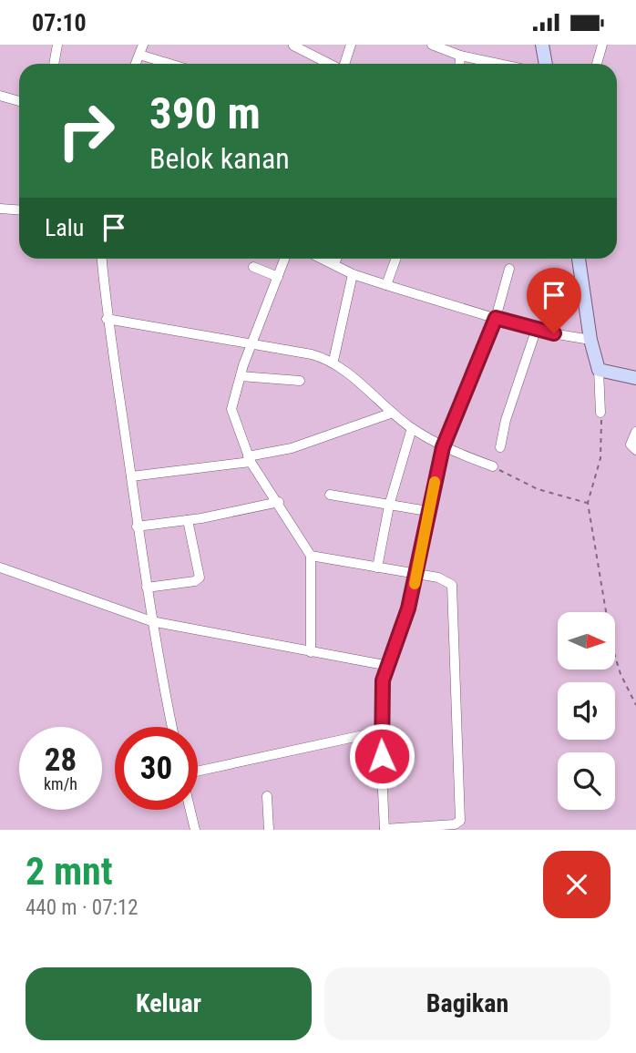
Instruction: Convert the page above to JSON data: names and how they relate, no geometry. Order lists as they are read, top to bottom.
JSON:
{
  "north": "right",
  "page": {
    "status": "07:10",
    "turn": ["390 m", "Belok kanan"],
    "then": "Lalu",
    "speed": "28 km/h",
    "limit": "30",
    "heading": ["2 mnt", "440 m · 07:12"],
    "buttons": ["Keluar", "Bagikan"]
  }
}
